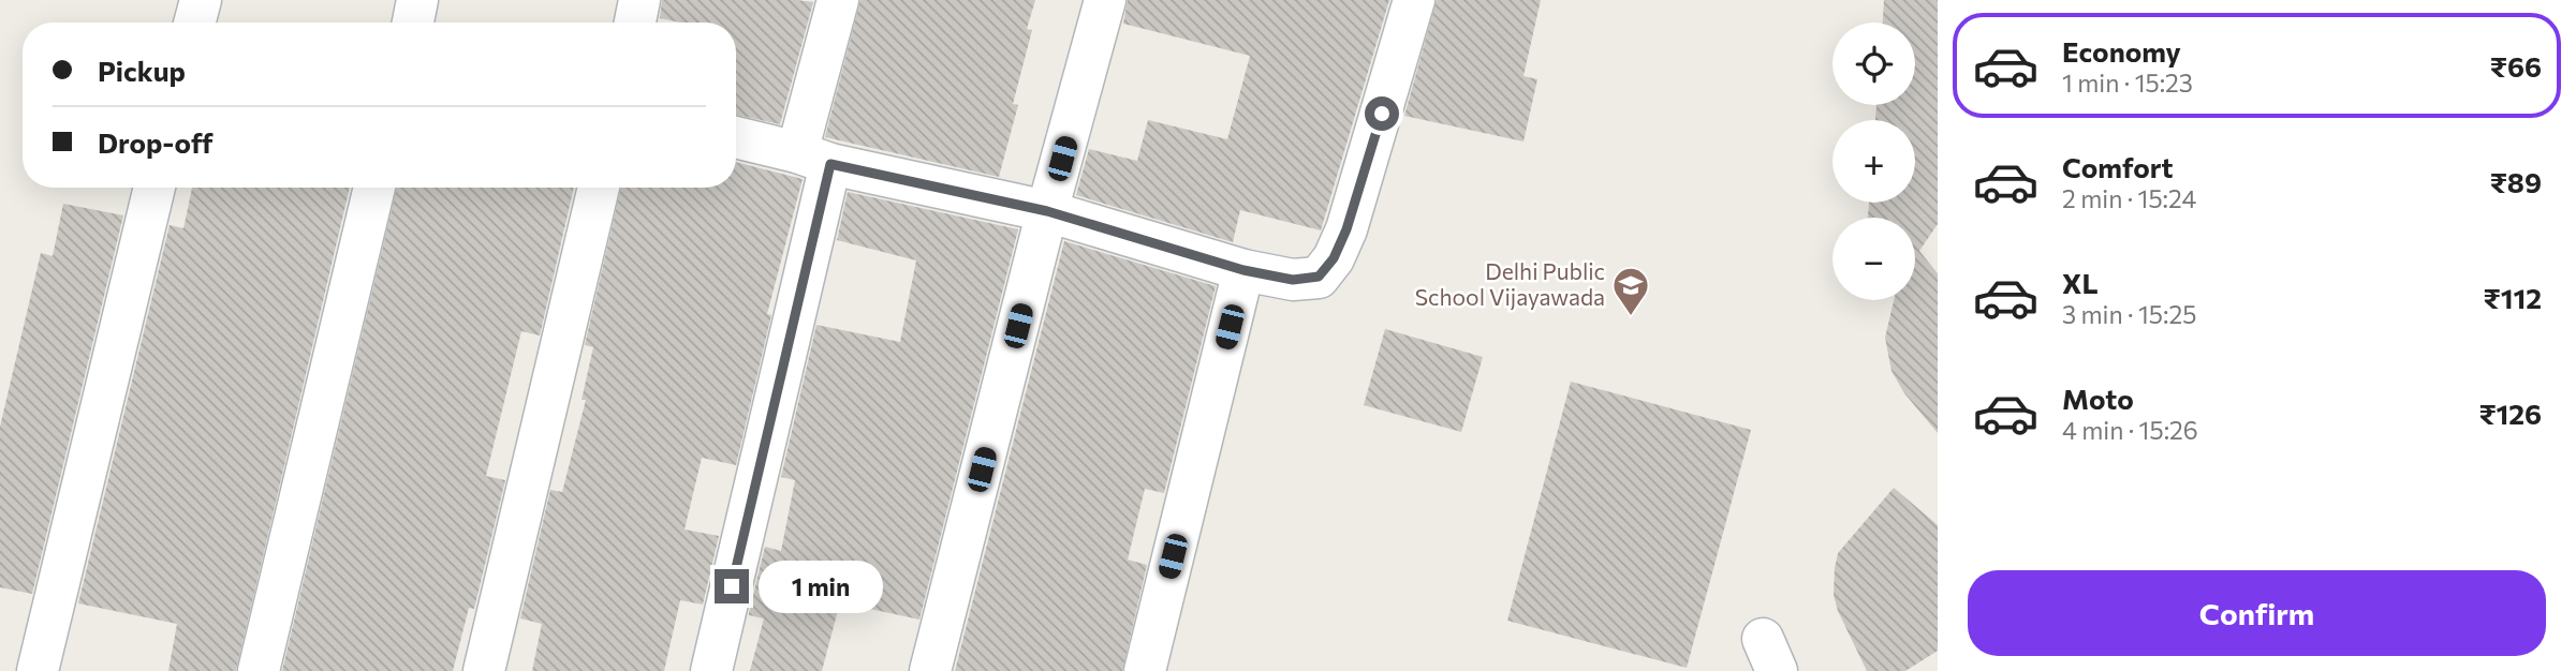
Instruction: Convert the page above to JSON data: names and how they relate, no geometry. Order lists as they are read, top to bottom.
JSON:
{
  "places": {
    "school or university": ["Delhi Public School Vijayawada"]
  },
  "page": {
    "list": [
      {
        "name": "Economy",
        "note": "1 min · 15:23",
        "value": "₹66"
      },
      {
        "name": "Comfort",
        "note": "2 min · 15:24",
        "value": "₹89"
      },
      {
        "name": "XL",
        "note": "3 min · 15:25",
        "value": "₹112"
      },
      {
        "name": "Moto",
        "note": "4 min · 15:26",
        "value": "₹126"
      }
    ],
    "map_buttons": ["+", "−"],
    "banner": ["Pickup", "Drop-off"],
    "buttons": "Confirm",
    "bubble": "1 min"
  }
}
